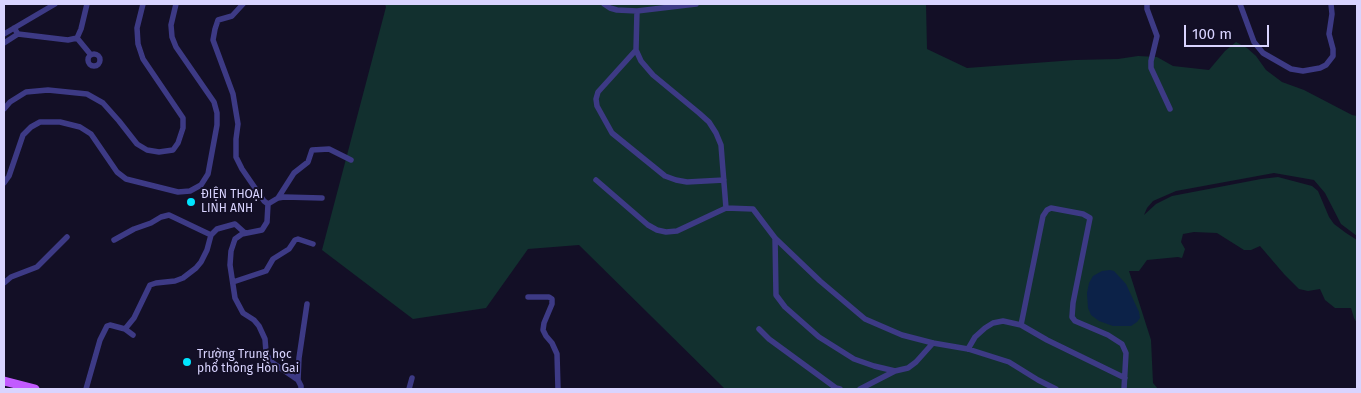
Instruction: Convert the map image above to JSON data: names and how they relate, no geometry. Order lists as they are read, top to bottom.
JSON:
{
  "places": ["ĐIỆN THOẠI LINH ANH", "Trường Trung học phổ thông Hòn Gai"],
  "scale_bar": "100 m"
}
